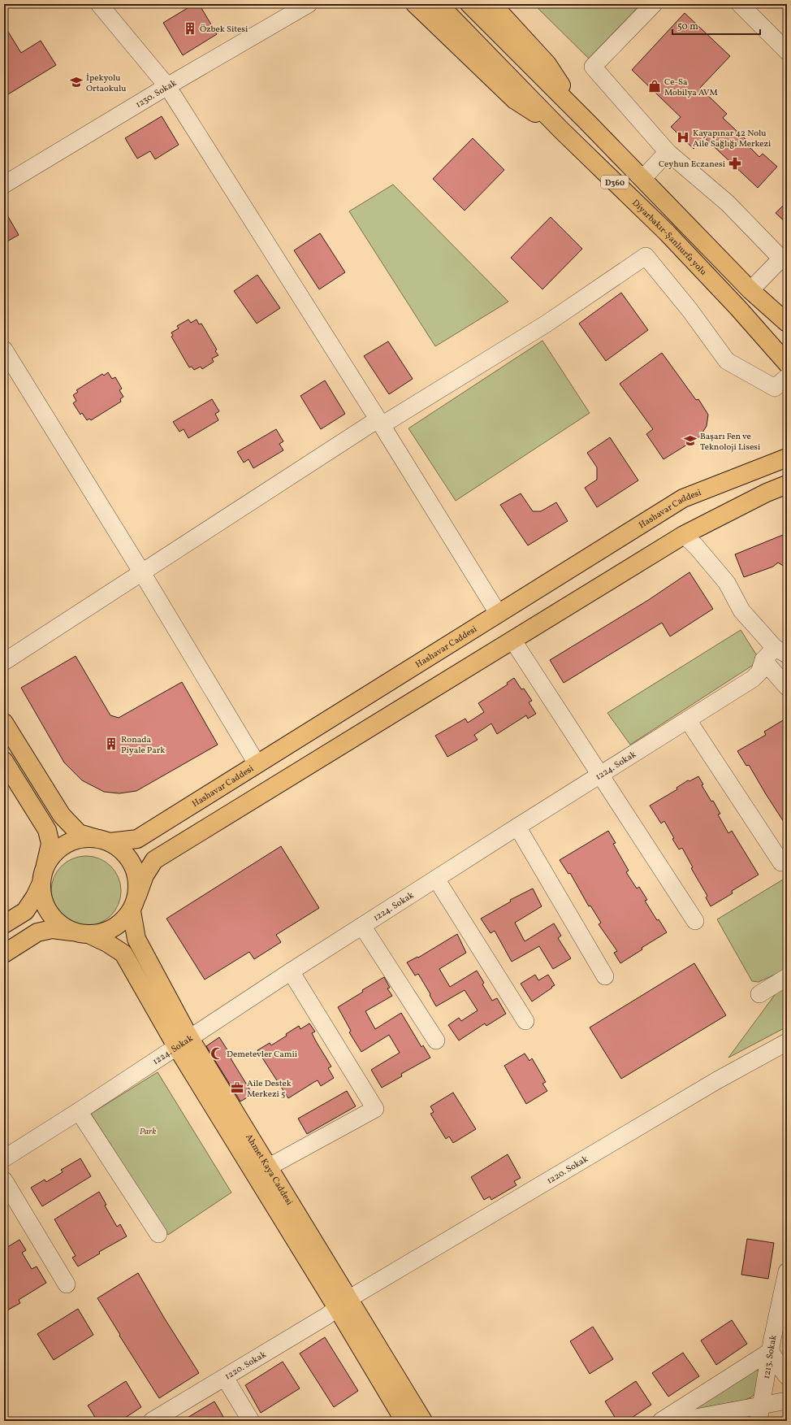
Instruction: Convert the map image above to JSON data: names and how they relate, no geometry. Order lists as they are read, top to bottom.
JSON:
{
  "streets": {
    "main road": [
      "D360",
      "Diyarbakır-Şanlıurfa yolu",
      "Hashavar Caddesi",
      "Ahmet Kaya Caddesi"
    ],
    "street": [
      "1230. Sokak",
      "1224. Sokak",
      "1220. Sokak",
      "1213. Sokak"
    ]
  },
  "crossings": [
    ["Hashavar Caddesi", "Ahmet Kaya Caddesi"],
    ["1224. Sokak", "Ahmet Kaya Caddesi"],
    ["1220. Sokak", "Ahmet Kaya Caddesi"]
  ],
  "parks": ["Park"],
  "places": {
    "building": ["Özbek Sitesi", "Ronada Piyale Park"],
    "school or university": ["İpekyolu Ortaokulu", "Başarı Fen ve Teknoloji Lisesi"],
    "shop": ["Ce-Sa Mobilya AVM"],
    "hospital": ["Kayapınar 42 Nolu Aile Sağlığı Merkezi"],
    "pharmacy": ["Ceyhun Eczanesi"],
    "mosque": ["Demetevler Camii"],
    "office": ["Aile Destek Merkezi 5"]
  },
  "scale_bar": "50 m"
}
